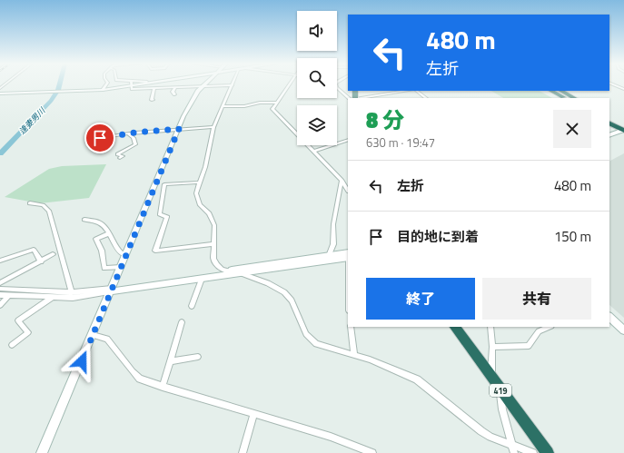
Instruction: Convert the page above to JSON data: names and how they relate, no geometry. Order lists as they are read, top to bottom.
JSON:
{
  "streets": {
    "highway": ["419"]
  },
  "water": ["逢妻男川"],
  "page": {
    "turn": ["480 m", "左折"],
    "heading": ["8 分", "630 m · 19:47"],
    "list": [
      {
        "name": "左折",
        "value": "480 m"
      },
      {
        "name": "目的地に到着",
        "value": "150 m"
      }
    ],
    "buttons": ["終了", "共有"]
  }
}
